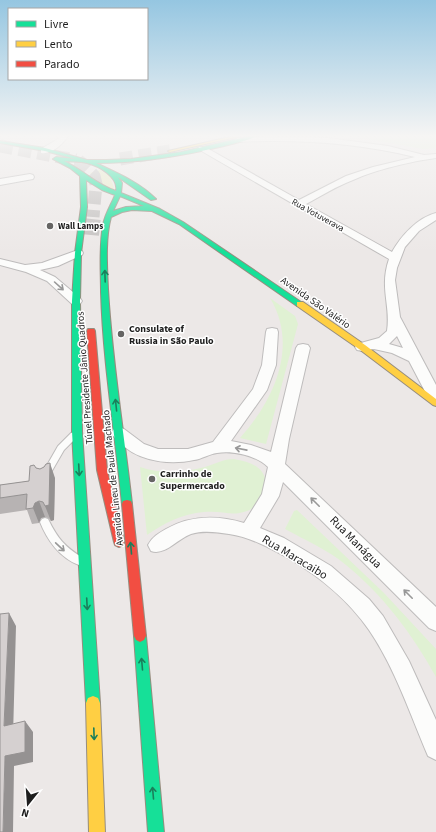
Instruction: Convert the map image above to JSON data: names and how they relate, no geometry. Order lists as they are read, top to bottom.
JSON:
{
  "streets": {
    "main road": ["Avenida São Valério", "Túnel Presidente Jânio Quadros", "Avenida Lineu de Paula Machado"],
    "street": ["Rua Votuverava", "Rua Manágua", "Rua Maracaibo"]
  },
  "crossings": [
    ["Avenida São Valério", "Avenida Lineu de Paula Machado"],
    ["Túnel Presidente Jânio Quadros", "Avenida Lineu de Paula Machado"],
    ["Avenida Lineu de Paula Machado", "Rua Manágua"]
  ],
  "one_way": ["Rua Manágua"],
  "places": ["Wall Lamps", "Consulate of Russia in São Paulo", "Carrinho de Supermercado"],
  "legend": ["Livre", "Lento", "Parado"],
  "north": "bottom"
}
